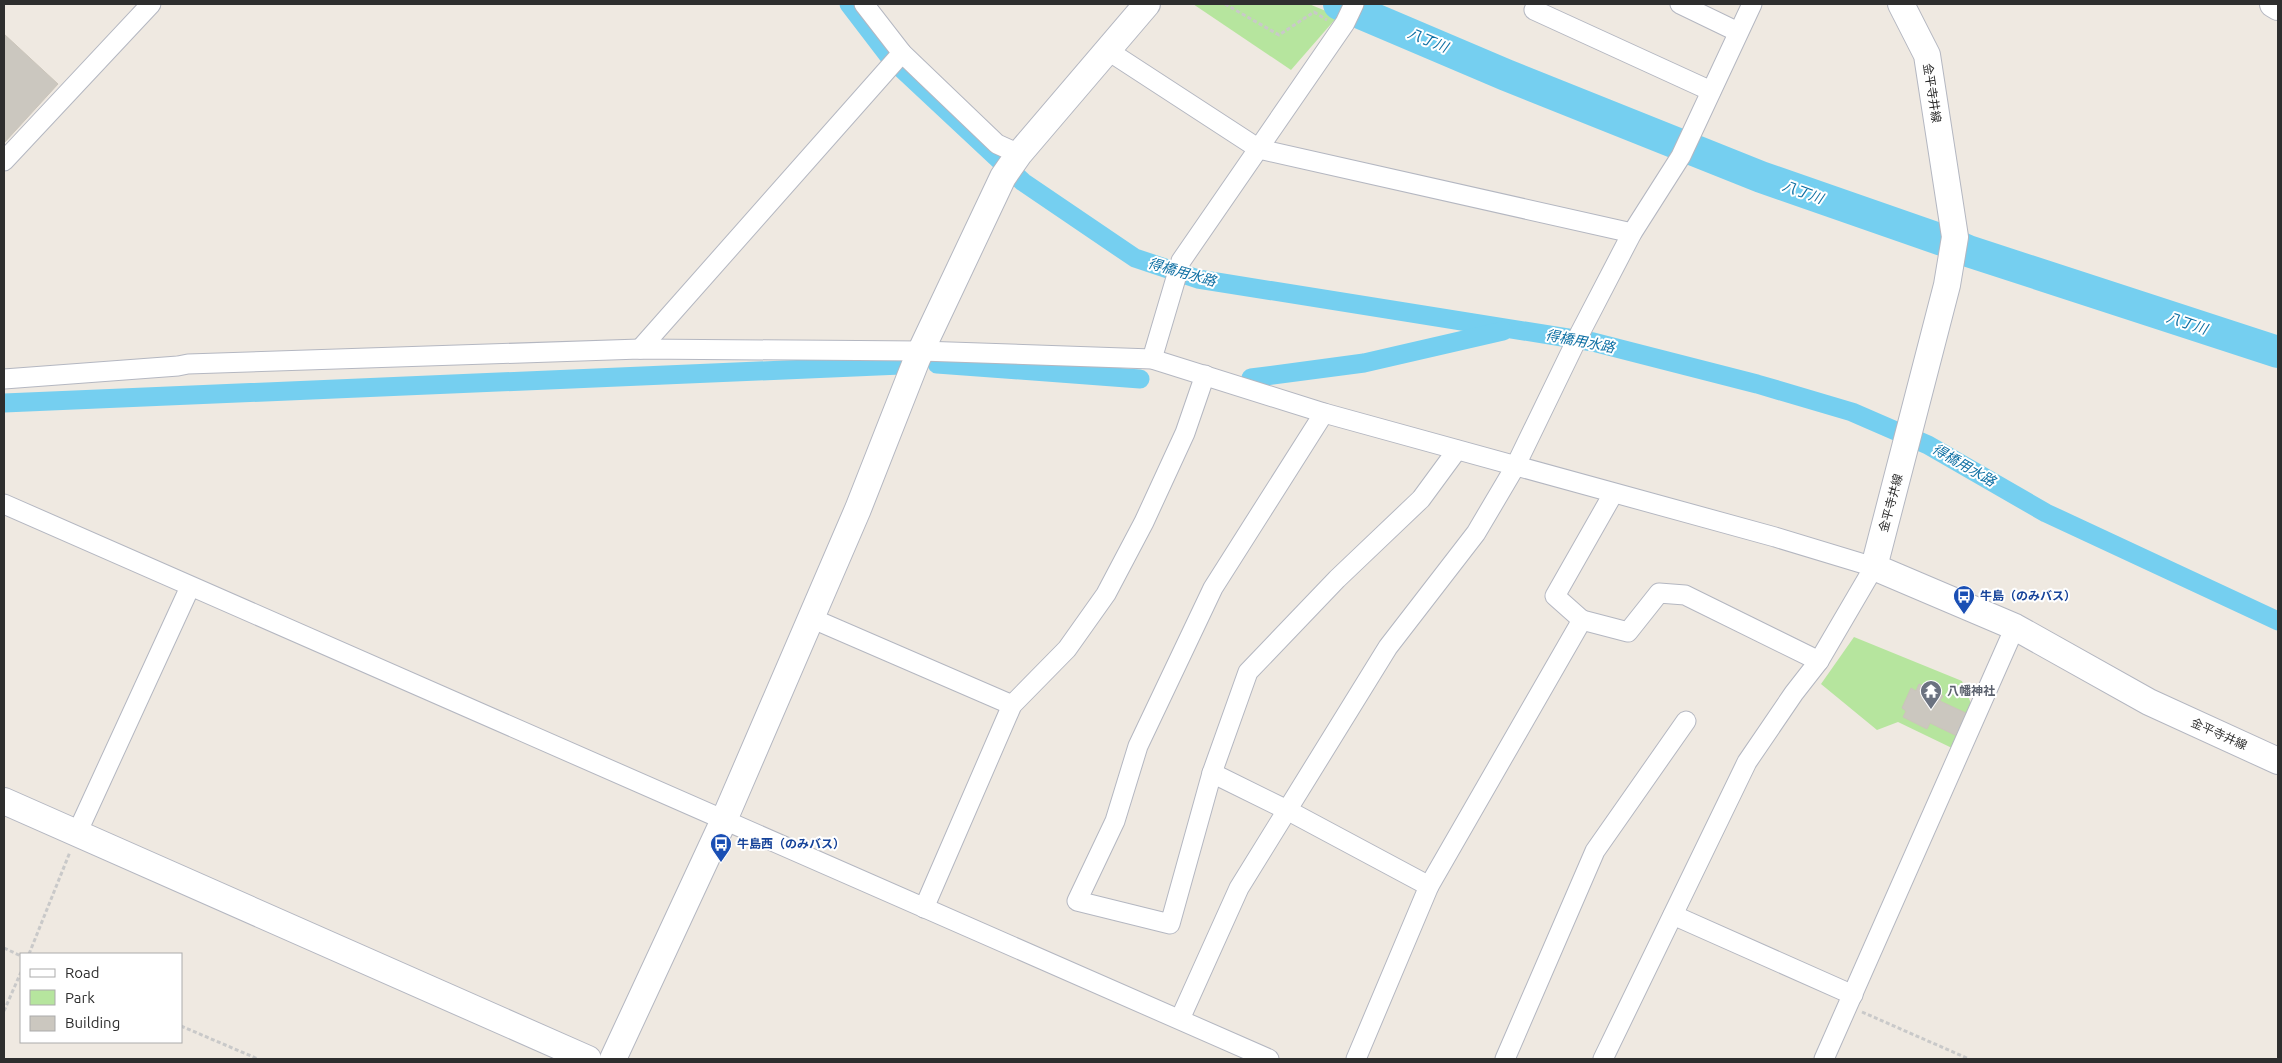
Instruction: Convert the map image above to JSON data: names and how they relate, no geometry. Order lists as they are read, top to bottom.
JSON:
{
  "streets": {
    "street": ["金平寺井線"]
  },
  "water": ["八丁川", "得橋用水路"],
  "places": {
    "bus stop": ["牛島（のみバス）", "牛島西（のみバス）"],
    "temple": ["八幡神社"]
  },
  "legend": ["Road", "Park", "Building"]
}
